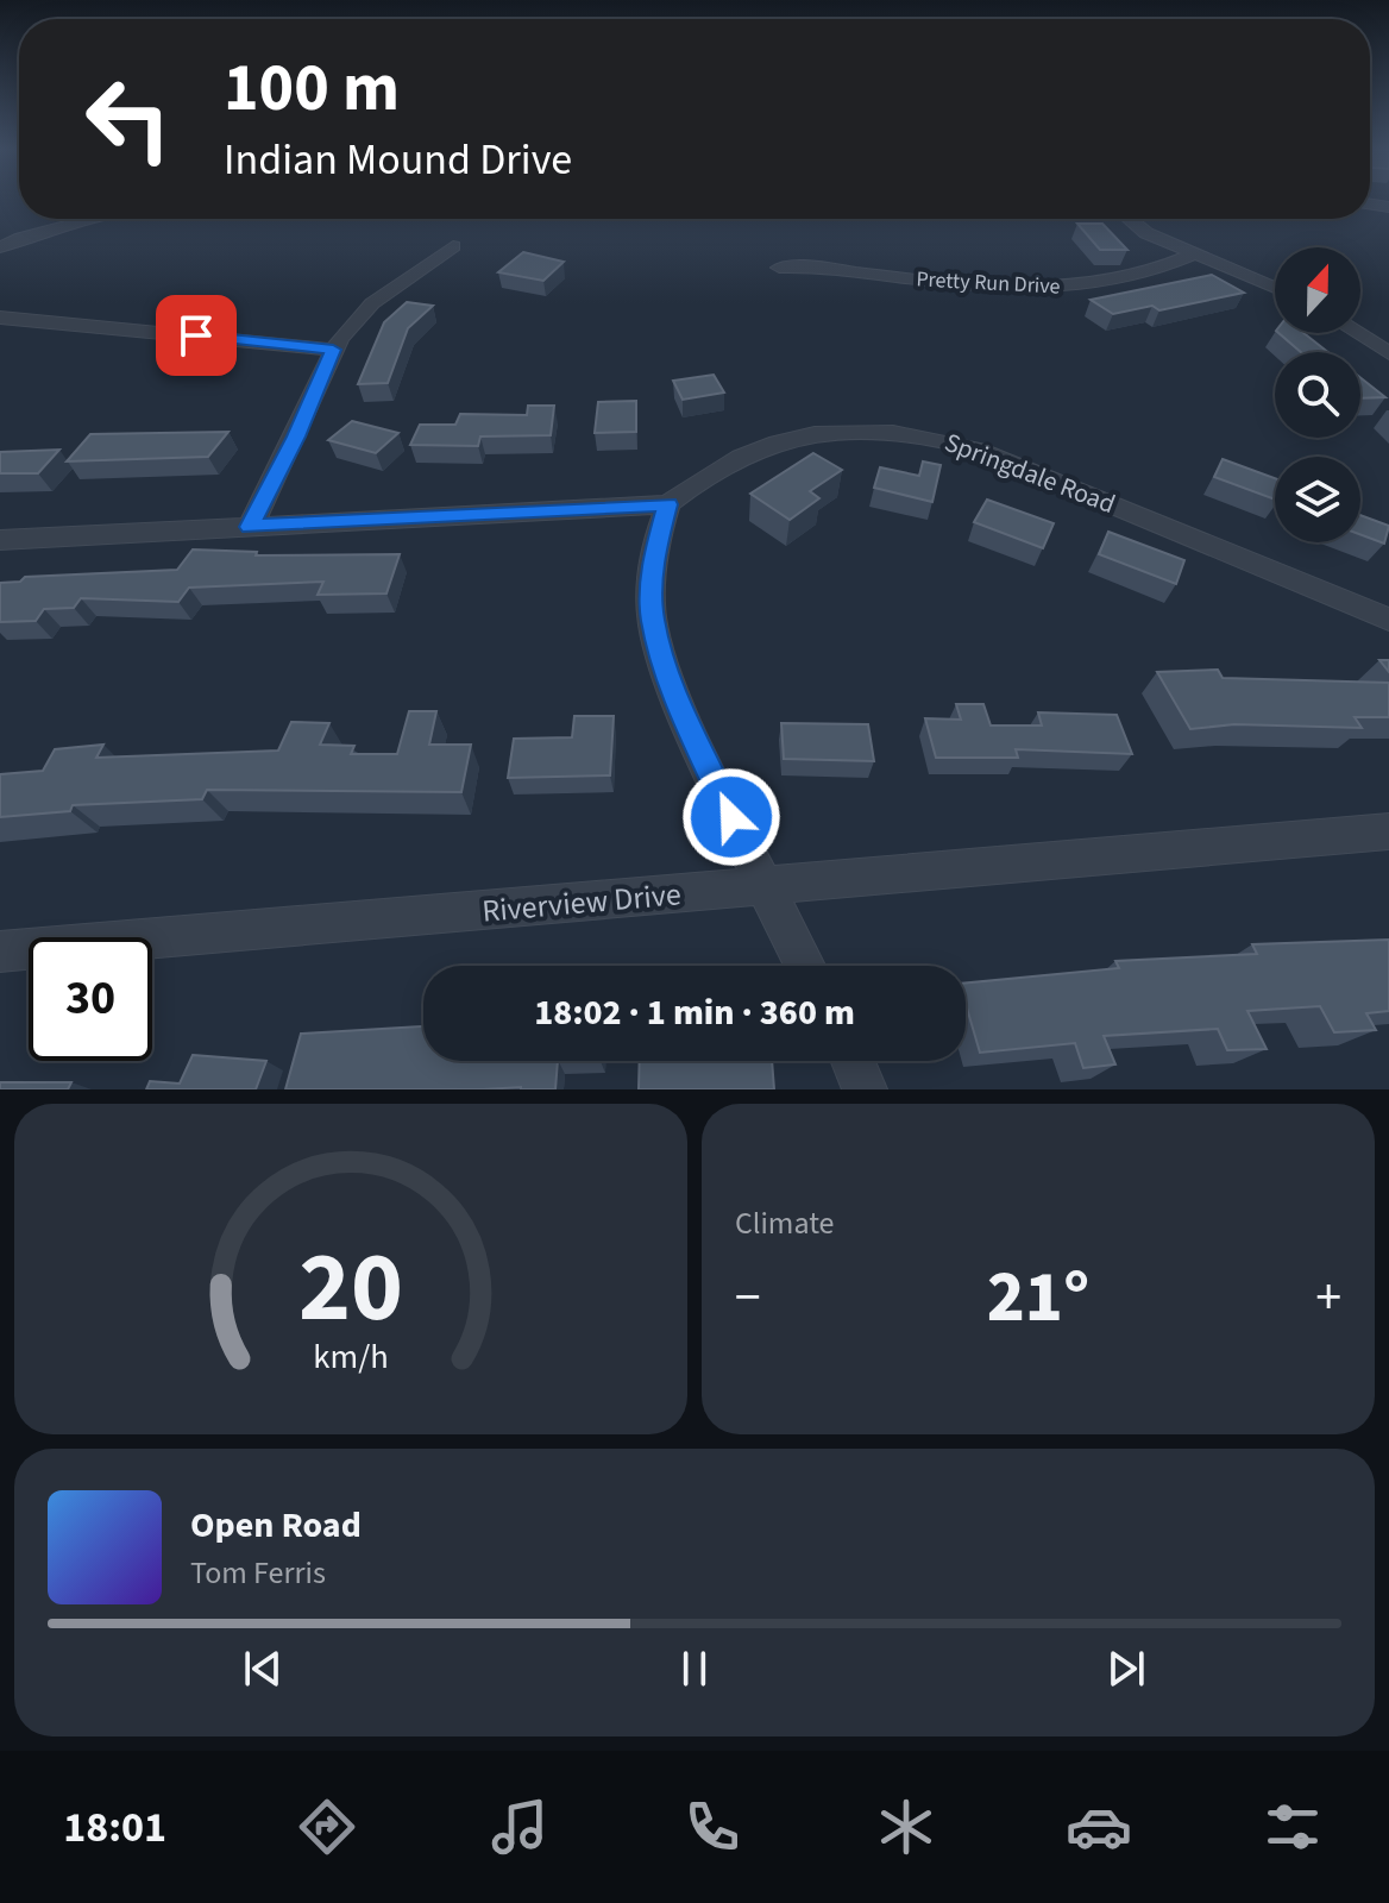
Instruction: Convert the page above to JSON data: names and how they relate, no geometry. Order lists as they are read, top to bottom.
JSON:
{
  "streets": {
    "street": ["Pretty Run Drive", "Springdale Road", "Riverview Drive"]
  },
  "north": "top",
  "page": {
    "turn": ["100 m", "Indian Mound Drive"],
    "limit": "30",
    "trip": "18:02 · 1 min · 360 m",
    "tile": "Climate",
    "heat": ["−", "21°", "+"],
    "song": ["Open Road", "Tom Ferris"],
    "tabs": "18:01",
    "gauge": ["20", "km/h"]
  }
}
